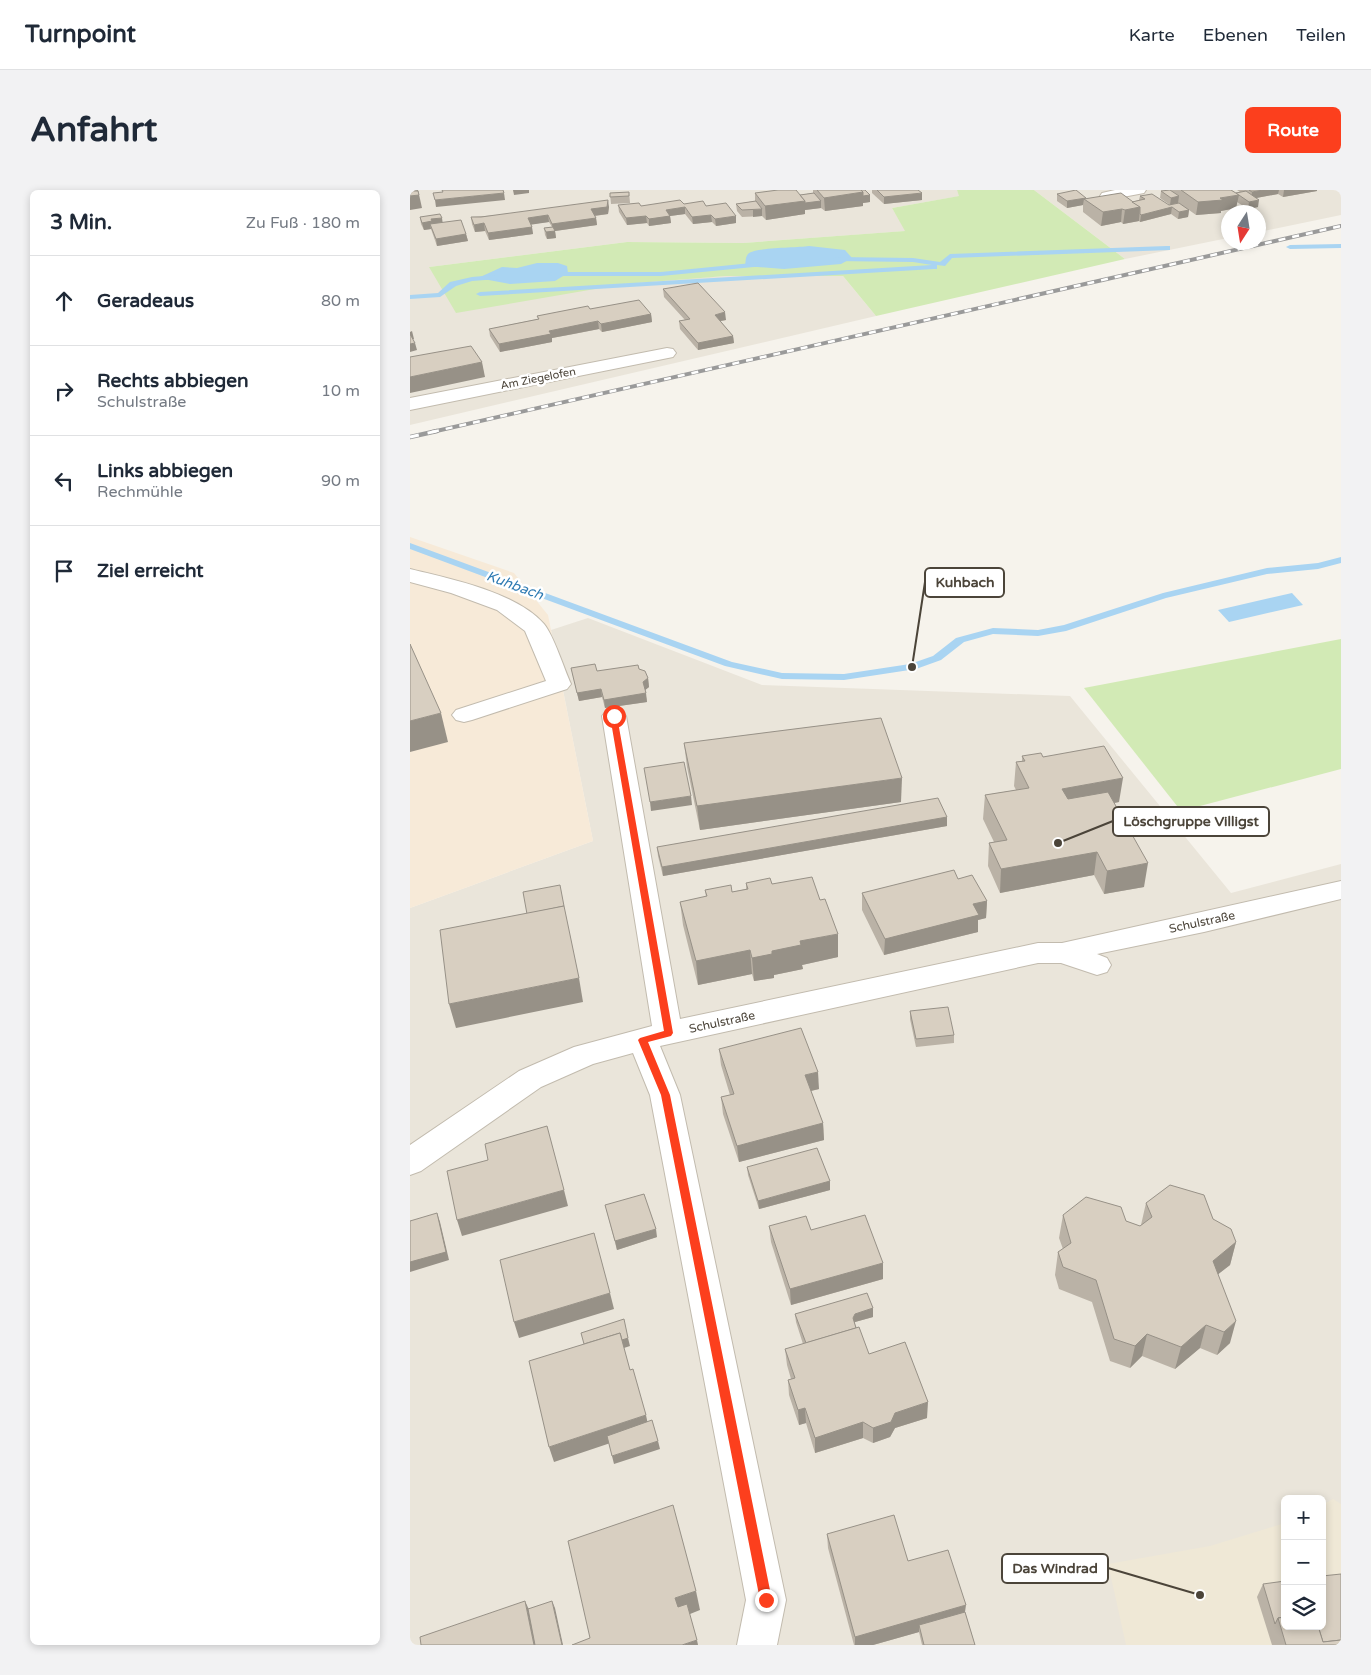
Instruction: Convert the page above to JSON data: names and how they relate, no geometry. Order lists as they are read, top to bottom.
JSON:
{
  "streets": {
    "street": ["Am Ziegelofen", "Schulstraße"]
  },
  "water": ["Kuhbach"],
  "places": ["Kuhbach", "Löschgruppe Villigst", "Das Windrad"],
  "north": "bottom",
  "page": {
    "header": "Turnpoint",
    "nav": ["Karte", "Ebenen", "Teilen"],
    "buttons": "Route",
    "title": "Anfahrt",
    "heading": ["3 Min.", "Zu Fuß · 180 m"],
    "list": [
      ["Geradeaus", "80 m"],
      ["Rechts abbiegen", "Schulstraße", "10 m"],
      ["Links abbiegen", "Rechmühle", "90 m"],
      "Ziel erreicht"
    ],
    "map_buttons": ["+", "−"]
  }
}
